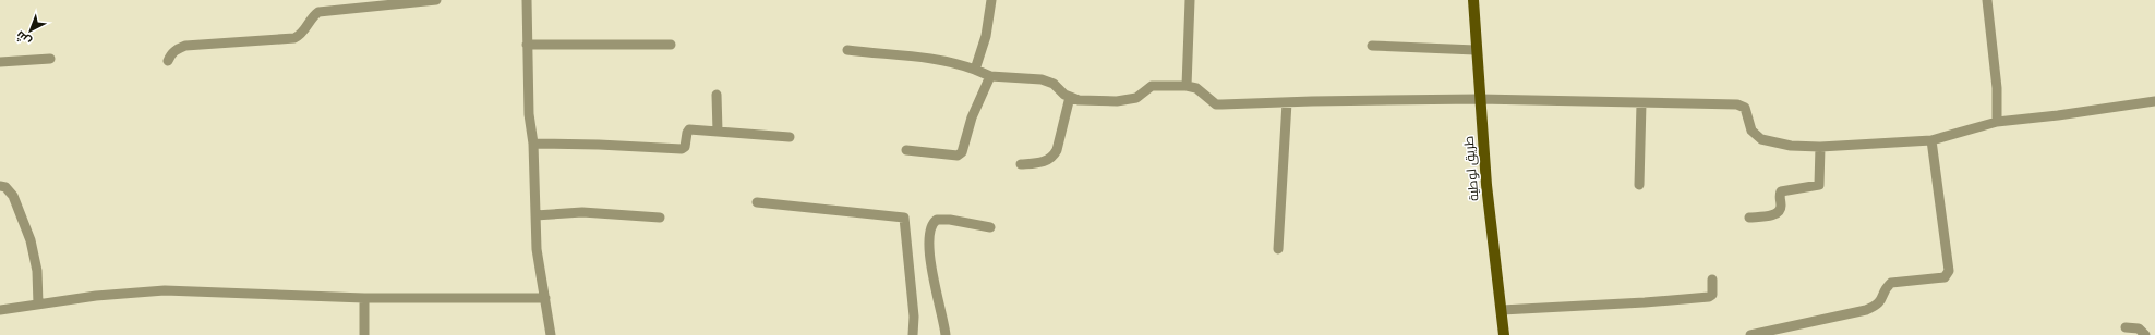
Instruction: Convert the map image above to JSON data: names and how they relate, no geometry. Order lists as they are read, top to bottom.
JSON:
{
  "streets": {
    "main road": ["طريق لوطية"]
  },
  "north": "bottom left"
}
